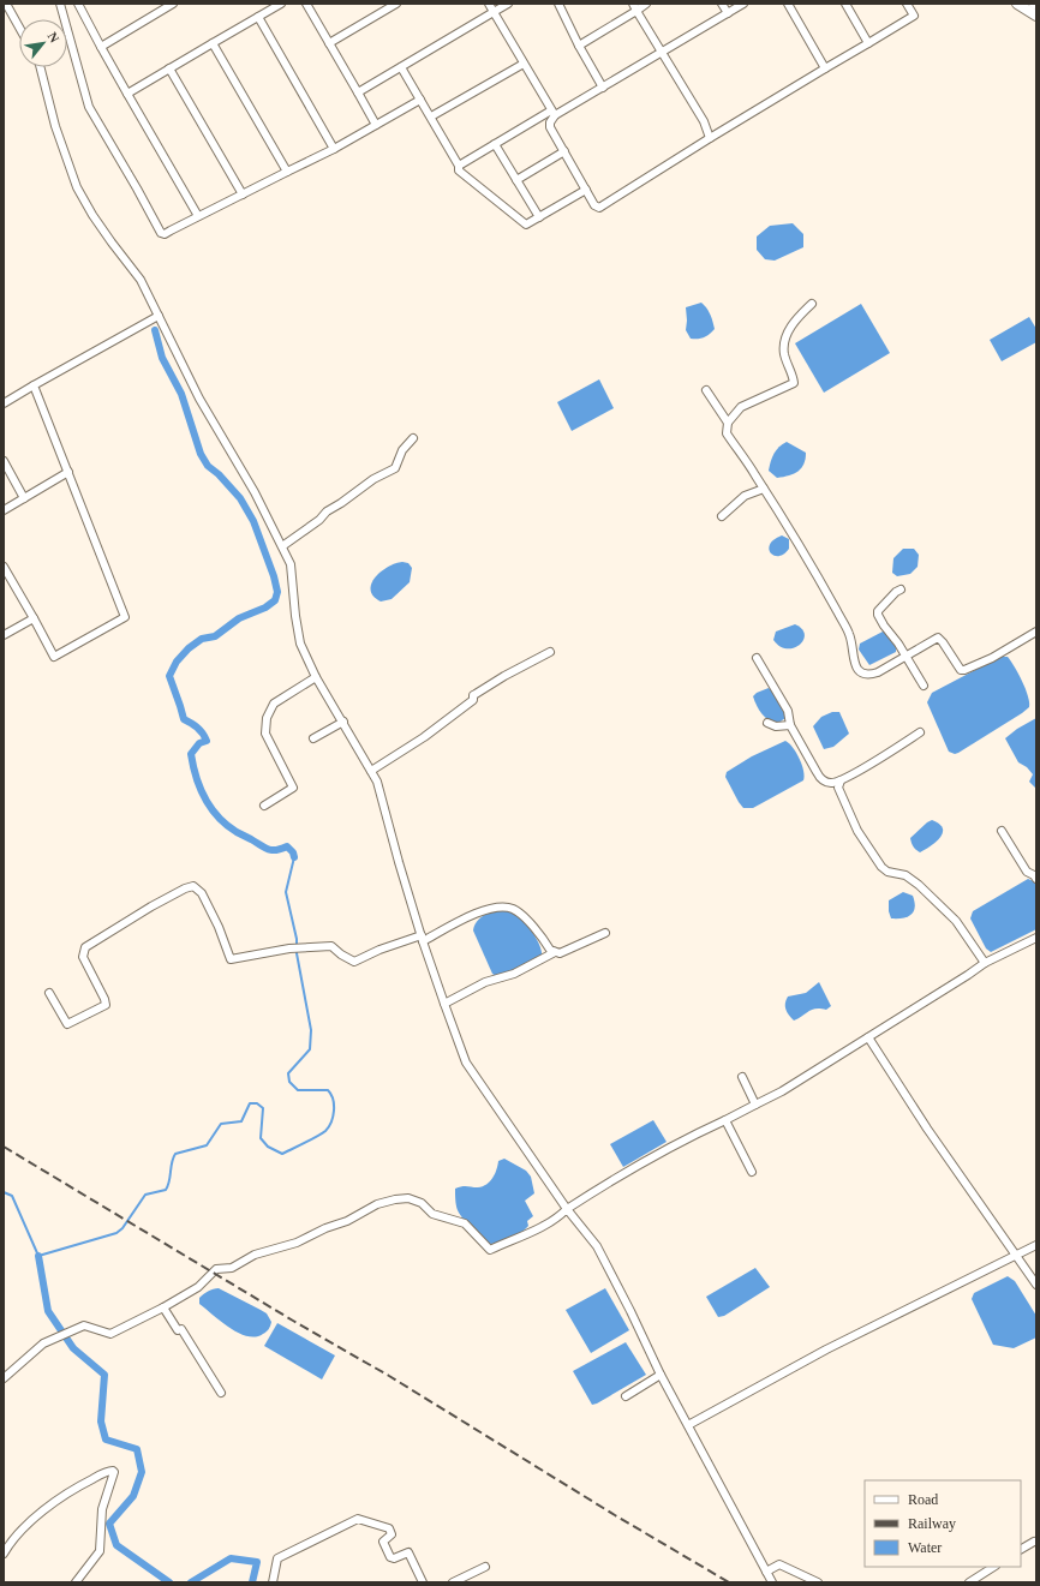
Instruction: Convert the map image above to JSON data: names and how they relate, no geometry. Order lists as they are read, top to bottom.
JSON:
{
  "legend": ["Road", "Railway", "Water"],
  "north": "top right"
}
